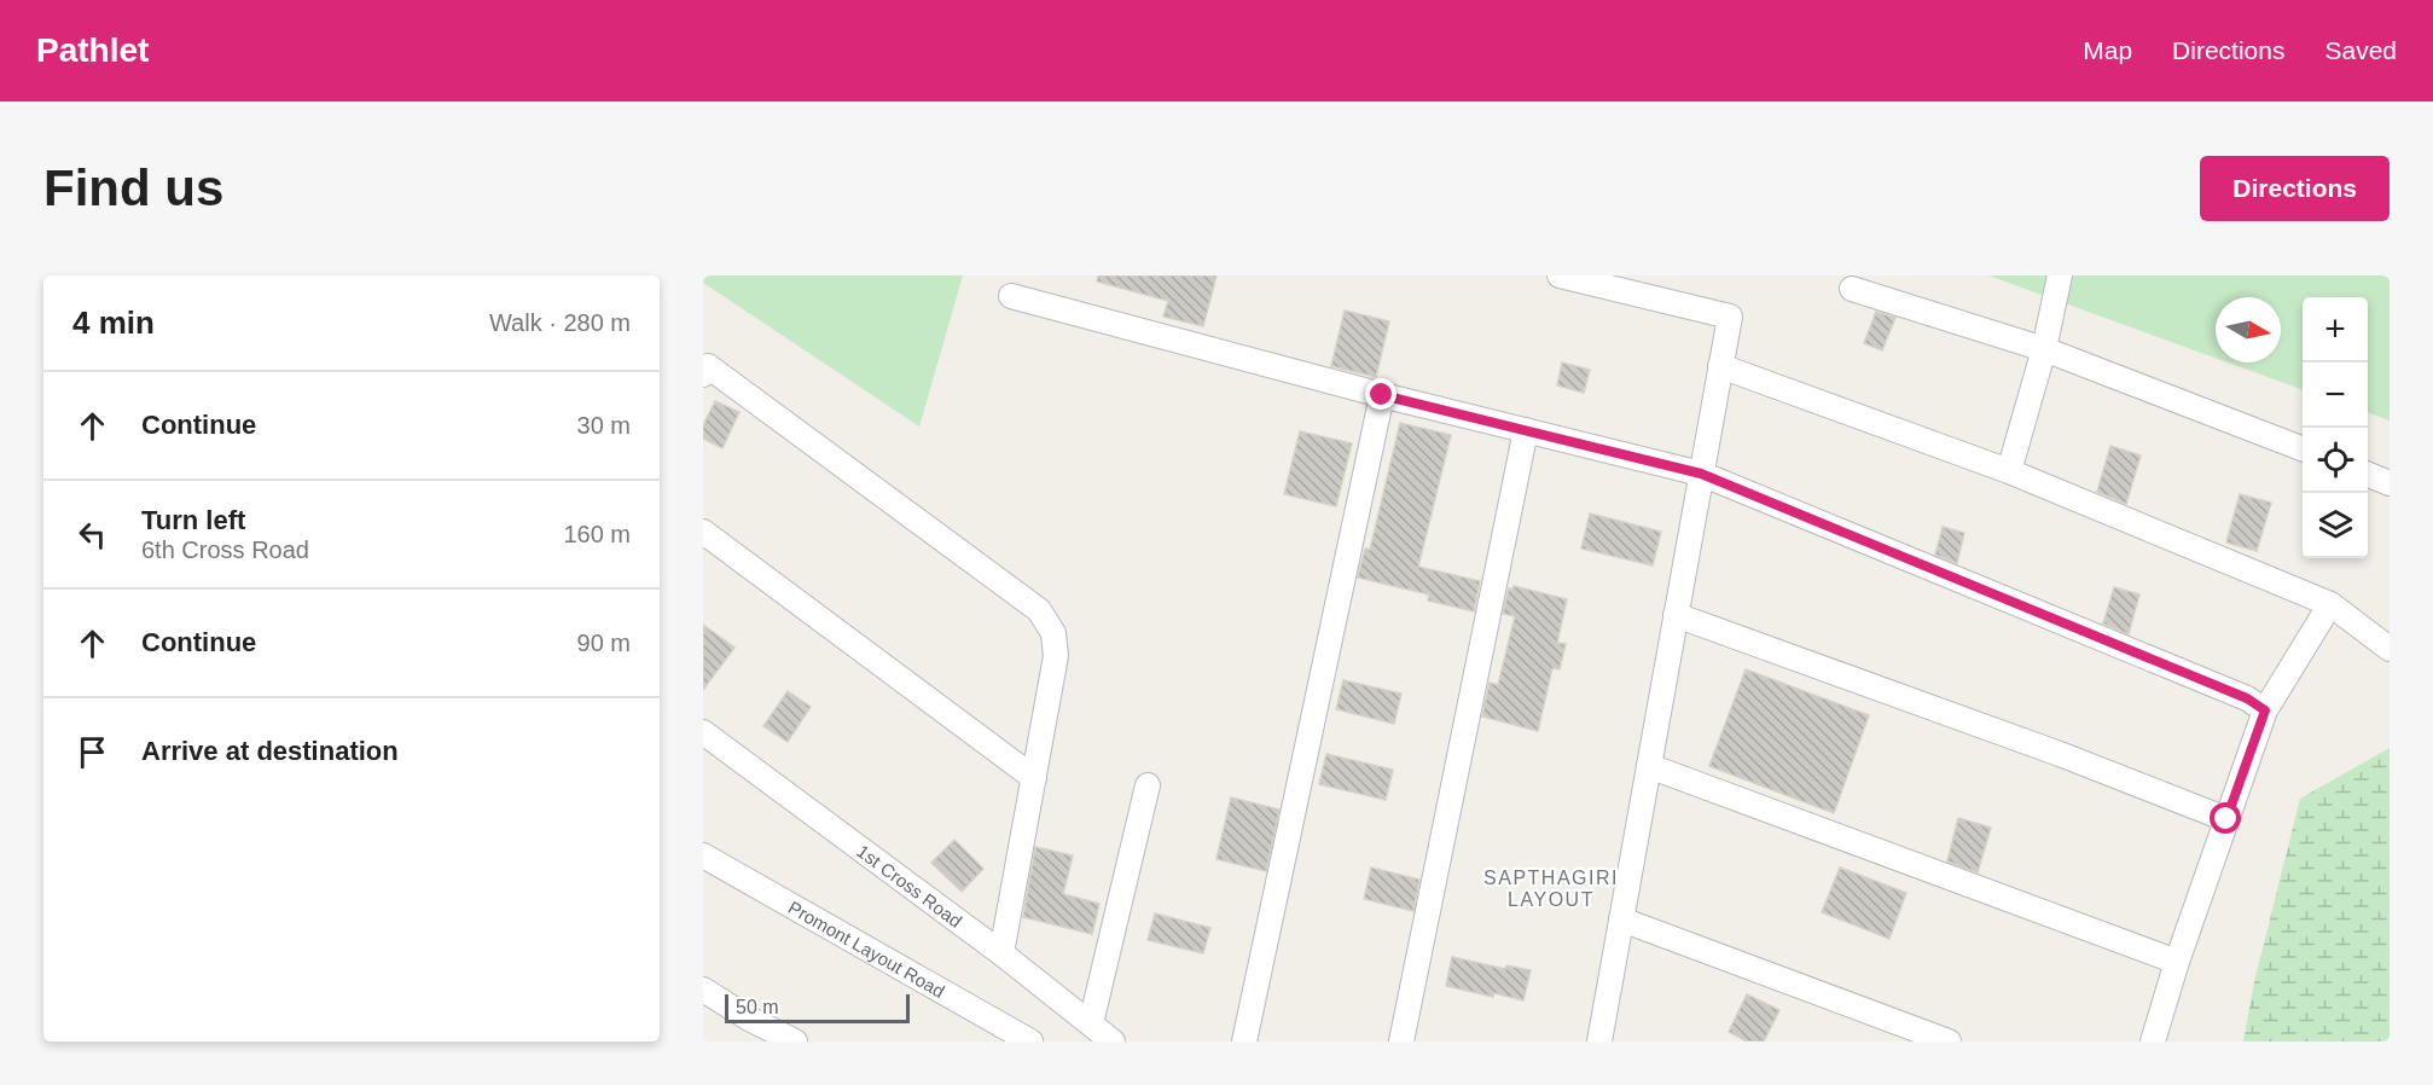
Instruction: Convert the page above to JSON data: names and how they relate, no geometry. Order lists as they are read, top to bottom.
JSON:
{
  "streets": {
    "street": ["1st Cross Road", "Promont Layout Road"]
  },
  "districts": ["SAPTHAGIRI LAYOUT"],
  "scale_bar": "50 m",
  "north": "right",
  "page": {
    "header": "Pathlet",
    "nav": ["Map", "Directions", "Saved"],
    "buttons": "Directions",
    "title": "Find us",
    "heading": ["4 min", "Walk · 280 m"],
    "map_buttons": ["+", "−"],
    "list": [
      ["Continue", "30 m"],
      ["Turn left", "6th Cross Road", "160 m"],
      ["Continue", "90 m"],
      "Arrive at destination"
    ],
    "scale": "50 m"
  }
}
